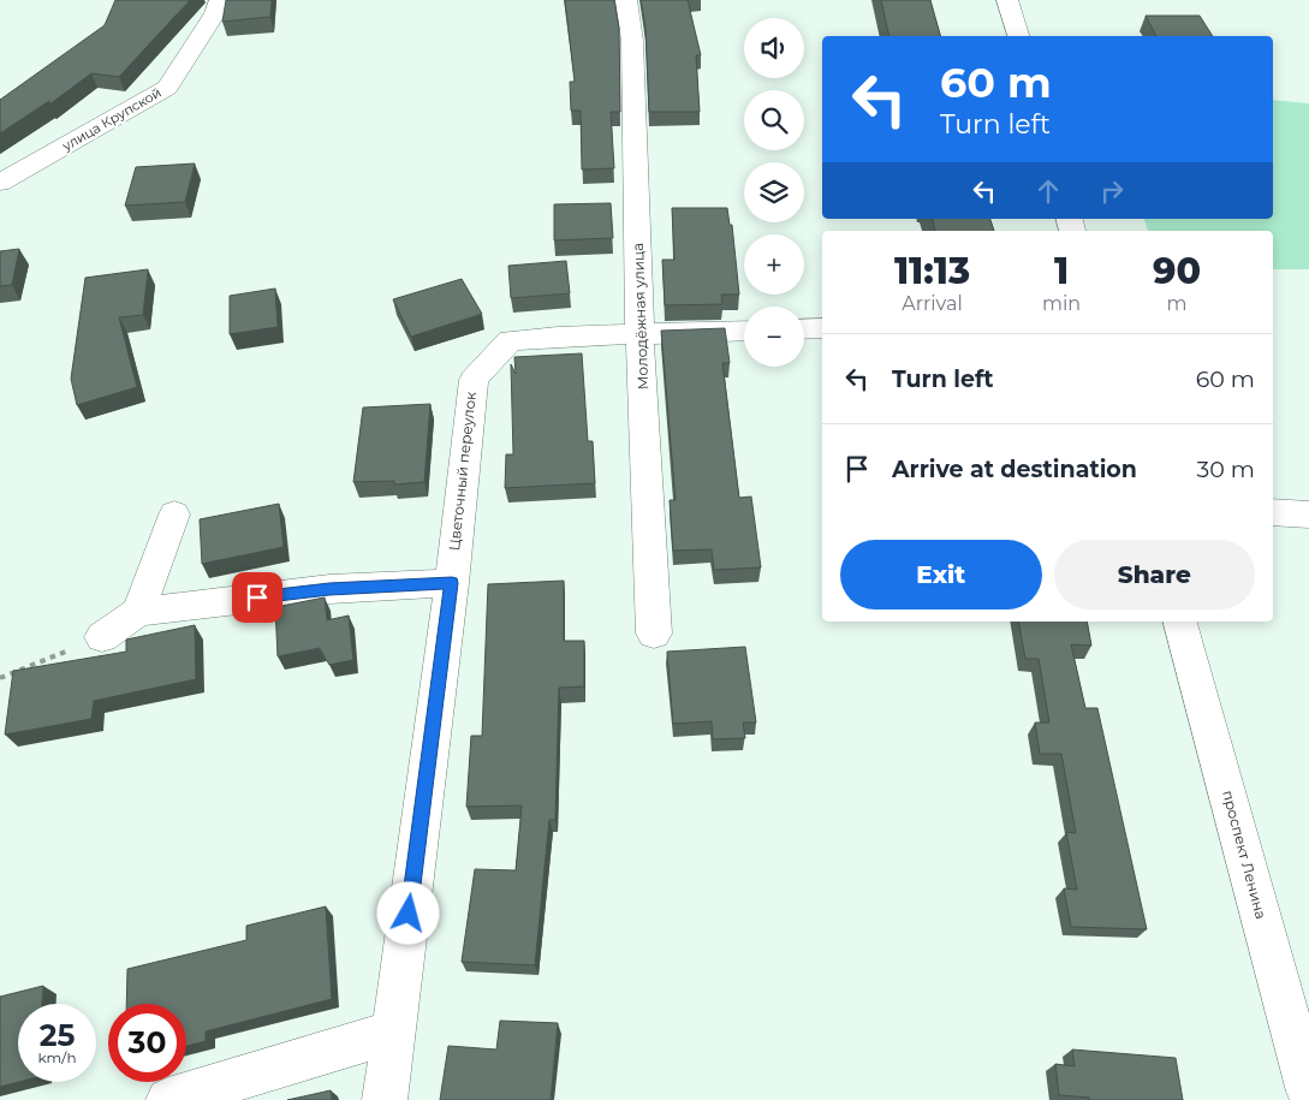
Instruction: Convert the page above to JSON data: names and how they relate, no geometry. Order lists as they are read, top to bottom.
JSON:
{
  "streets": {
    "street": [
      "улица Крупской",
      "Молодёжная улица",
      "Цветочный переулок",
      "проспект Ленина"
    ]
  },
  "crossings": [
    ["Молодёжная улица", "Цветочный переулок"]
  ],
  "page": {
    "map_buttons": ["+", "−"],
    "turn": ["60 m", "Turn left"],
    "eta": [
      "11:13",
      "Arrival",
      "1",
      "min",
      "90",
      "m"
    ],
    "list": [
      {
        "name": "Turn left",
        "value": "60 m"
      },
      {
        "name": "Arrive at destination",
        "value": "30 m"
      }
    ],
    "buttons": ["Exit", "Share"],
    "speed": "25 km/h",
    "limit": "30"
  }
}
